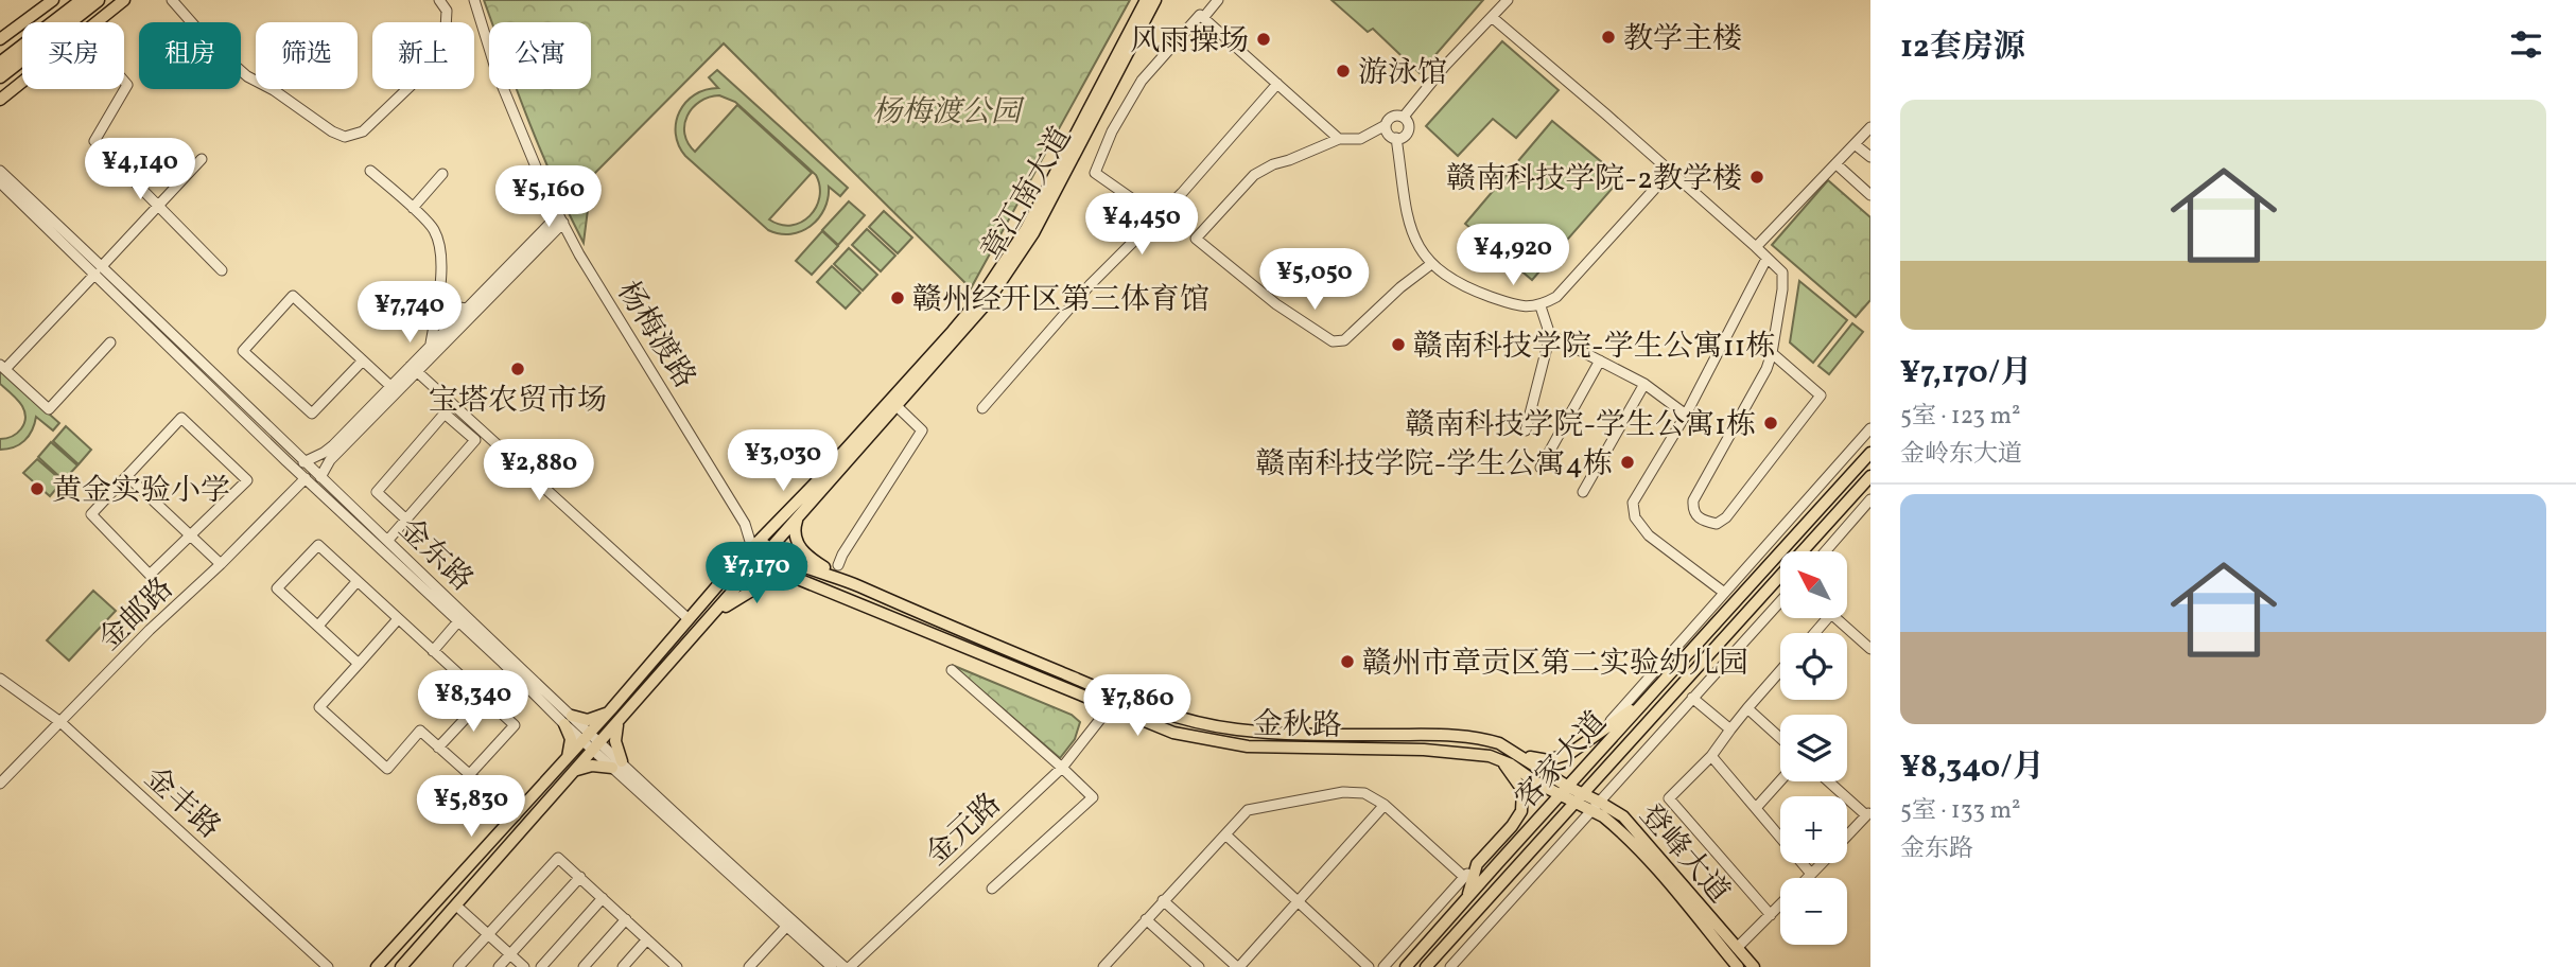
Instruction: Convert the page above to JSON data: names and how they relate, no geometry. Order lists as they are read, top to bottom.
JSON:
{
  "streets": {
    "main road": [
      "章江南大道",
      "金秋路",
      "客家大道",
      "登峰大道"
    ],
    "street": [
      "杨梅渡路",
      "金东路",
      "金邮路",
      "金丰路",
      "金元路"
    ]
  },
  "crossings": [
    ["章江南大道", "杨梅渡路"],
    ["章江南大道", "金秋路"],
    ["杨梅渡路", "金秋路"],
    ["金东路", "金邮路"],
    ["金东路", "金元路"],
    ["金邮路", "金丰路"],
    ["金秋路", "客家大道"],
    ["金秋路", "登峰大道"],
    ["客家大道", "登峰大道"]
  ],
  "parks": ["杨梅渡公园"],
  "places": [
    "教学主楼",
    "风雨操场",
    "游泳馆",
    "赣南科技学院-2教学楼",
    "赣州经开区第三体育馆",
    "赣南科技学院-学生公寓11栋",
    "宝塔农贸市场",
    "赣南科技学院-学生公寓1栋",
    "赣南科技学院-学生公寓4栋",
    "黄金实验小学",
    "赣州市章贡区第二实验幼儿园"
  ],
  "north": "top left",
  "page": {
    "heading": "12套房源",
    "chip": [
      "买房",
      "租房",
      "筛选",
      "新上",
      "公寓"
    ],
    "list": [
      {
        "name": "¥7,170/月",
        "note": "5室 · 123 m² · 金岭东大道"
      },
      {
        "name": "¥8,340/月",
        "note": "5室 · 133 m² · 金东路"
      }
    ],
    "price": [
      "¥4,140",
      "¥5,160",
      "¥4,450",
      "¥4,920",
      "¥5,050",
      "¥7,740",
      "¥3,030",
      "¥2,880",
      "¥7,170",
      "¥8,340",
      "¥7,860",
      "¥5,830"
    ],
    "map_buttons": ["+", "−"]
  }
}
